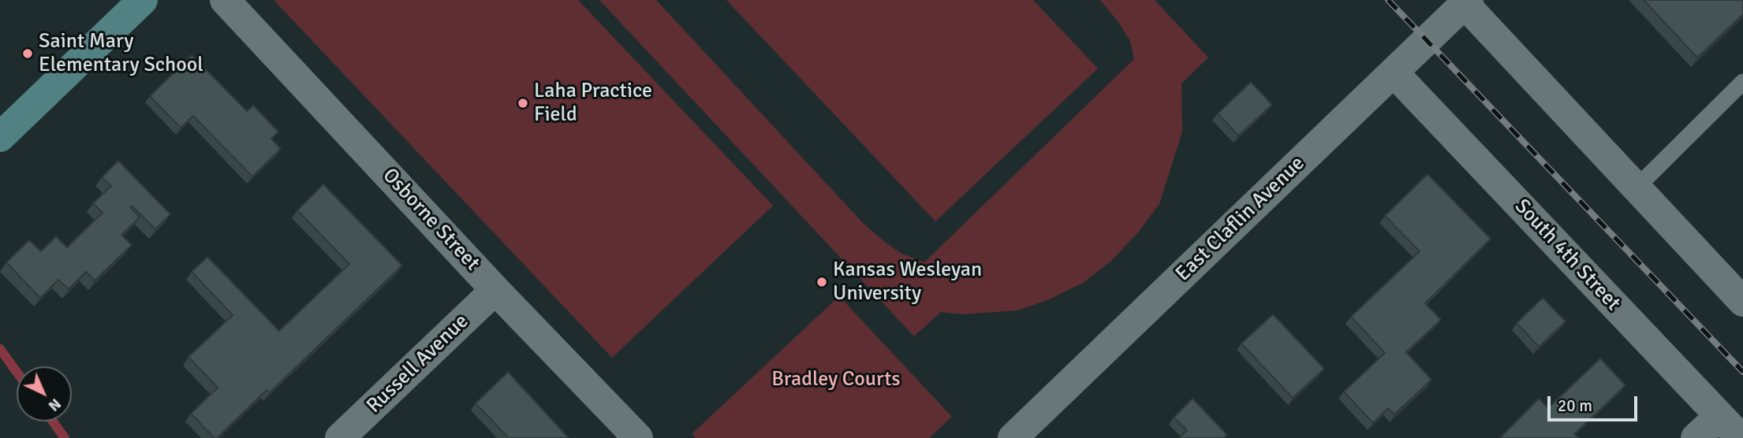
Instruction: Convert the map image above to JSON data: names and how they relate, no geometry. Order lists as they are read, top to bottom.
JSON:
{
  "streets": {
    "street": [
      "East Claflin Avenue",
      "Osborne Street",
      "South 4th Street",
      "Russell Avenue"
    ]
  },
  "crossings": [
    ["East Claflin Avenue", "South 4th Street"],
    ["Osborne Street", "Russell Avenue"]
  ],
  "parks": ["Bradley Courts"],
  "places": ["Saint Mary Elementary School", "Laha Practice Field", "Kansas Wesleyan University"],
  "scale_bar": "20 m",
  "north": "bottom right"
}
